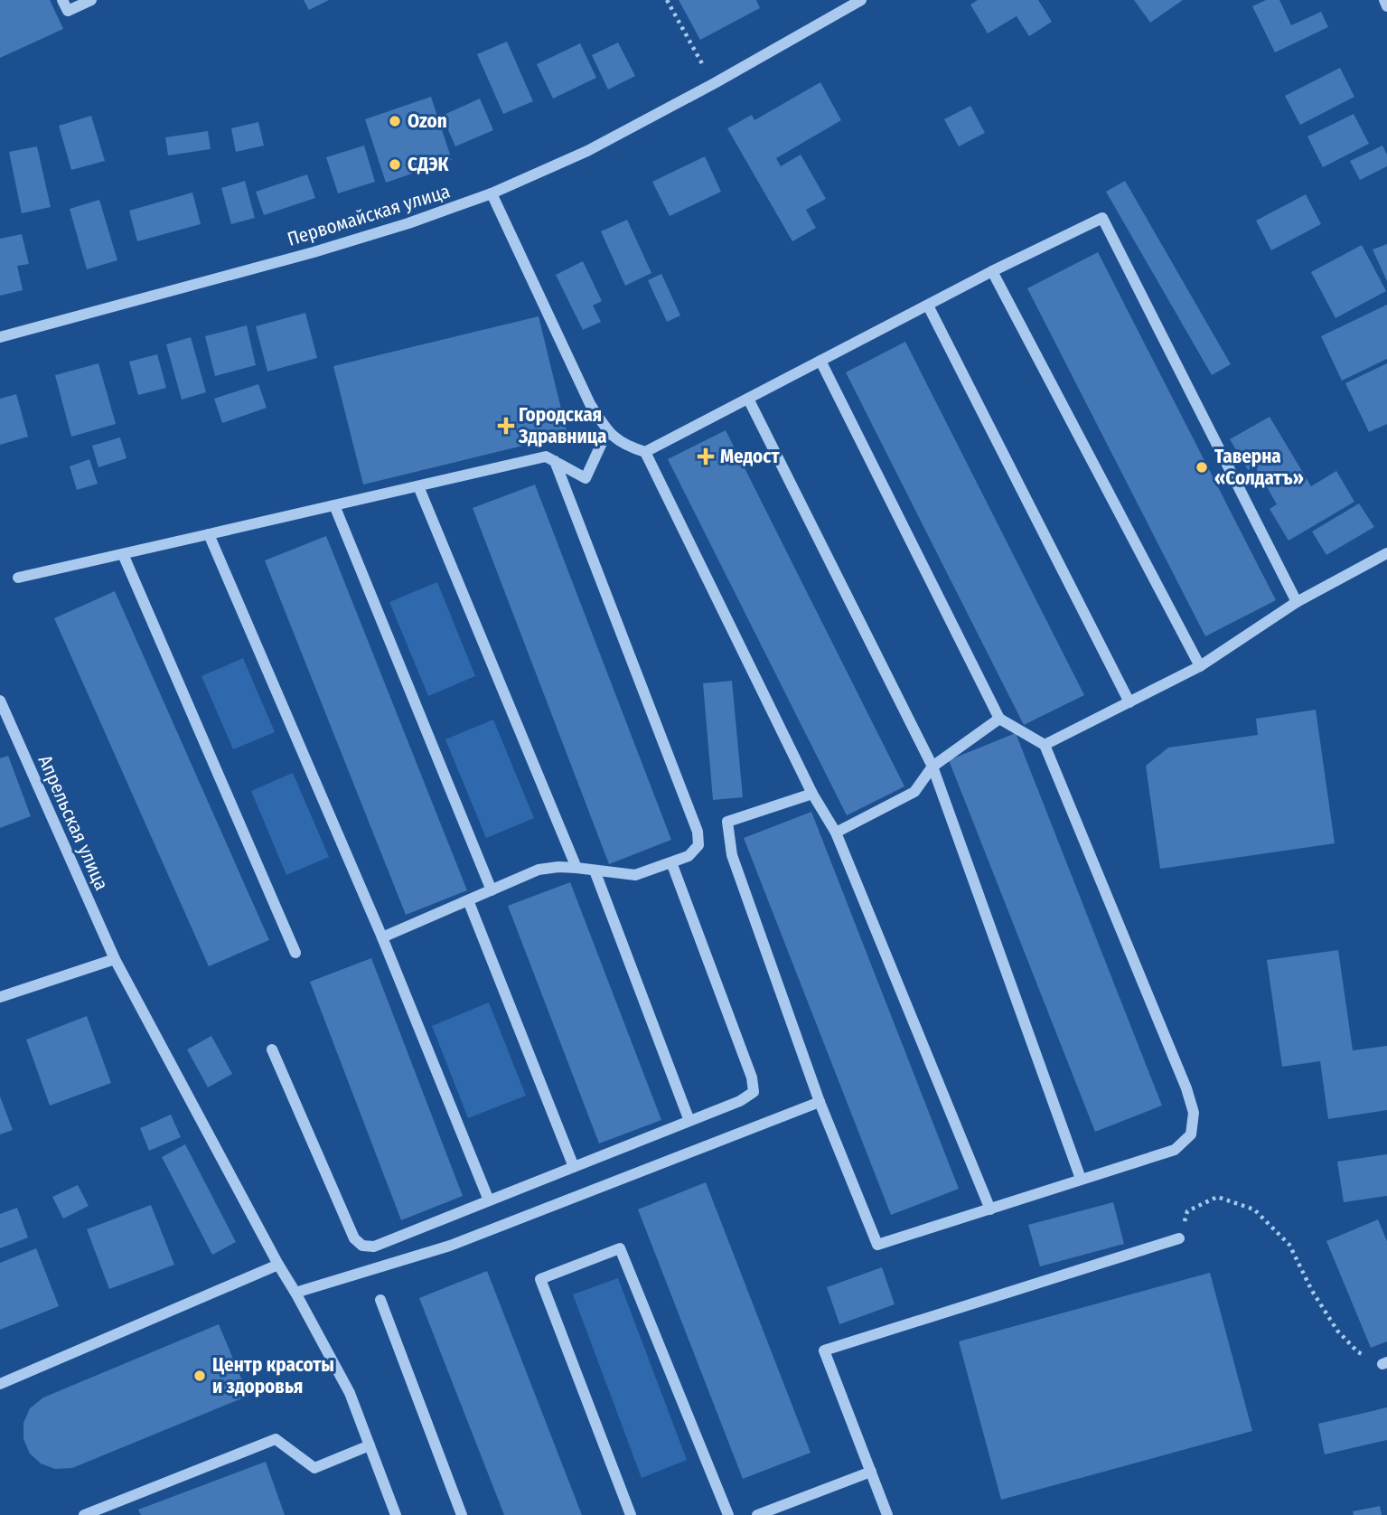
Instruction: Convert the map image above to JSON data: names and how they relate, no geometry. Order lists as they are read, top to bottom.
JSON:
{
  "streets": {
    "street": ["Первомайская улица", "Апрельская улица"]
  },
  "places": {
    "other": [
      "Ozon",
      "СДЭК",
      "Таверна «Солдатъ»",
      "Центр красоты и здоровья"
    ],
    "health": ["Городская Здравница", "Медост"]
  }
}
